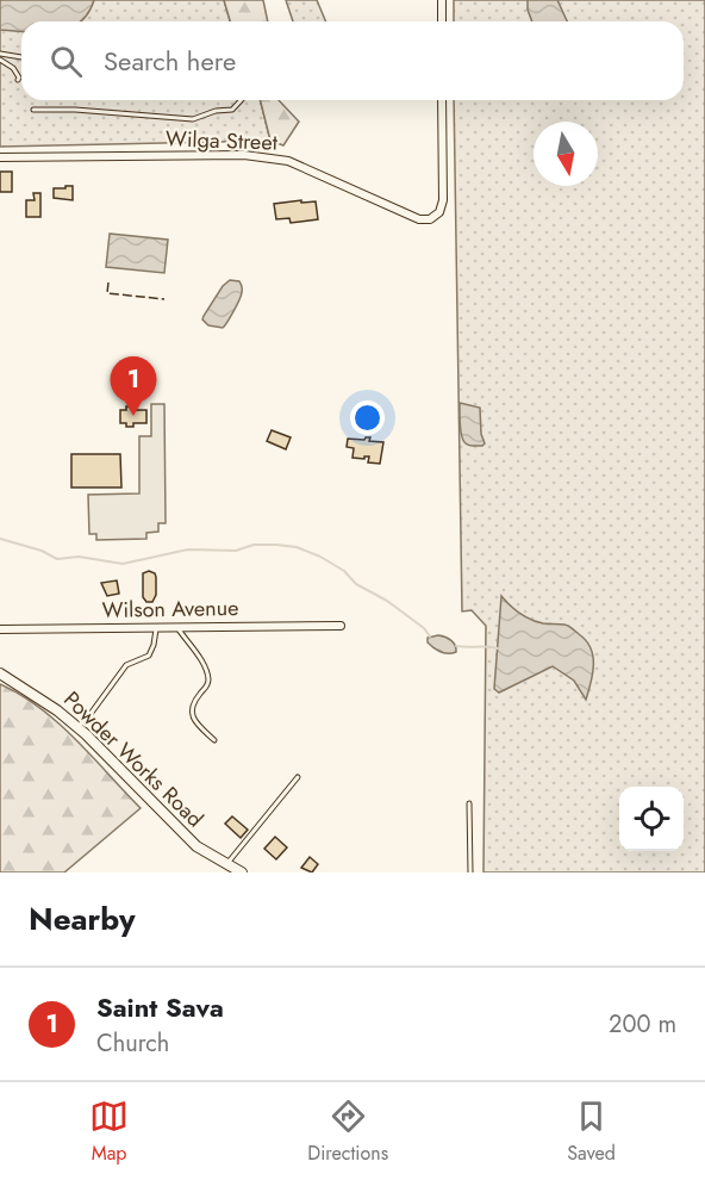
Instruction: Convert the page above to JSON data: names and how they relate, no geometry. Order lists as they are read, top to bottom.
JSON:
{
  "streets": {
    "main road": ["Powder Works Road"],
    "street": ["Wilga Street", "Wilson Avenue"]
  },
  "north": "bottom",
  "page": {
    "search": "Search here",
    "pins": "1",
    "heading": "Nearby",
    "list": [
      {
        "mark": "1",
        "name": "Saint Sava",
        "note": "Church",
        "value": "200 m"
      }
    ],
    "nav": ["Map", "Directions", "Saved"]
  }
}
